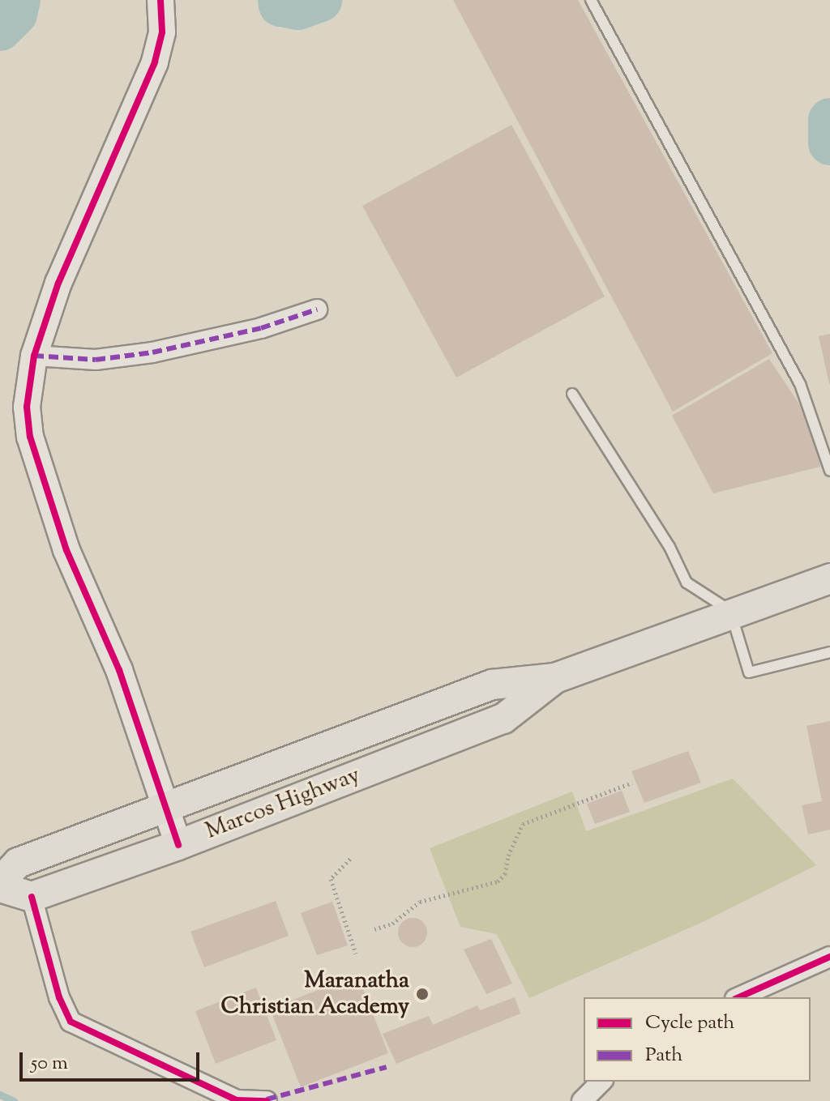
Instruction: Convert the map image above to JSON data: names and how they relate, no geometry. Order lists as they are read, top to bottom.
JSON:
{
  "streets": {
    "main road": ["Marcos Highway"]
  },
  "places": ["Maranatha Christian Academy"],
  "legend": ["Cycle path", "Path"],
  "scale_bar": "50 m"
}
